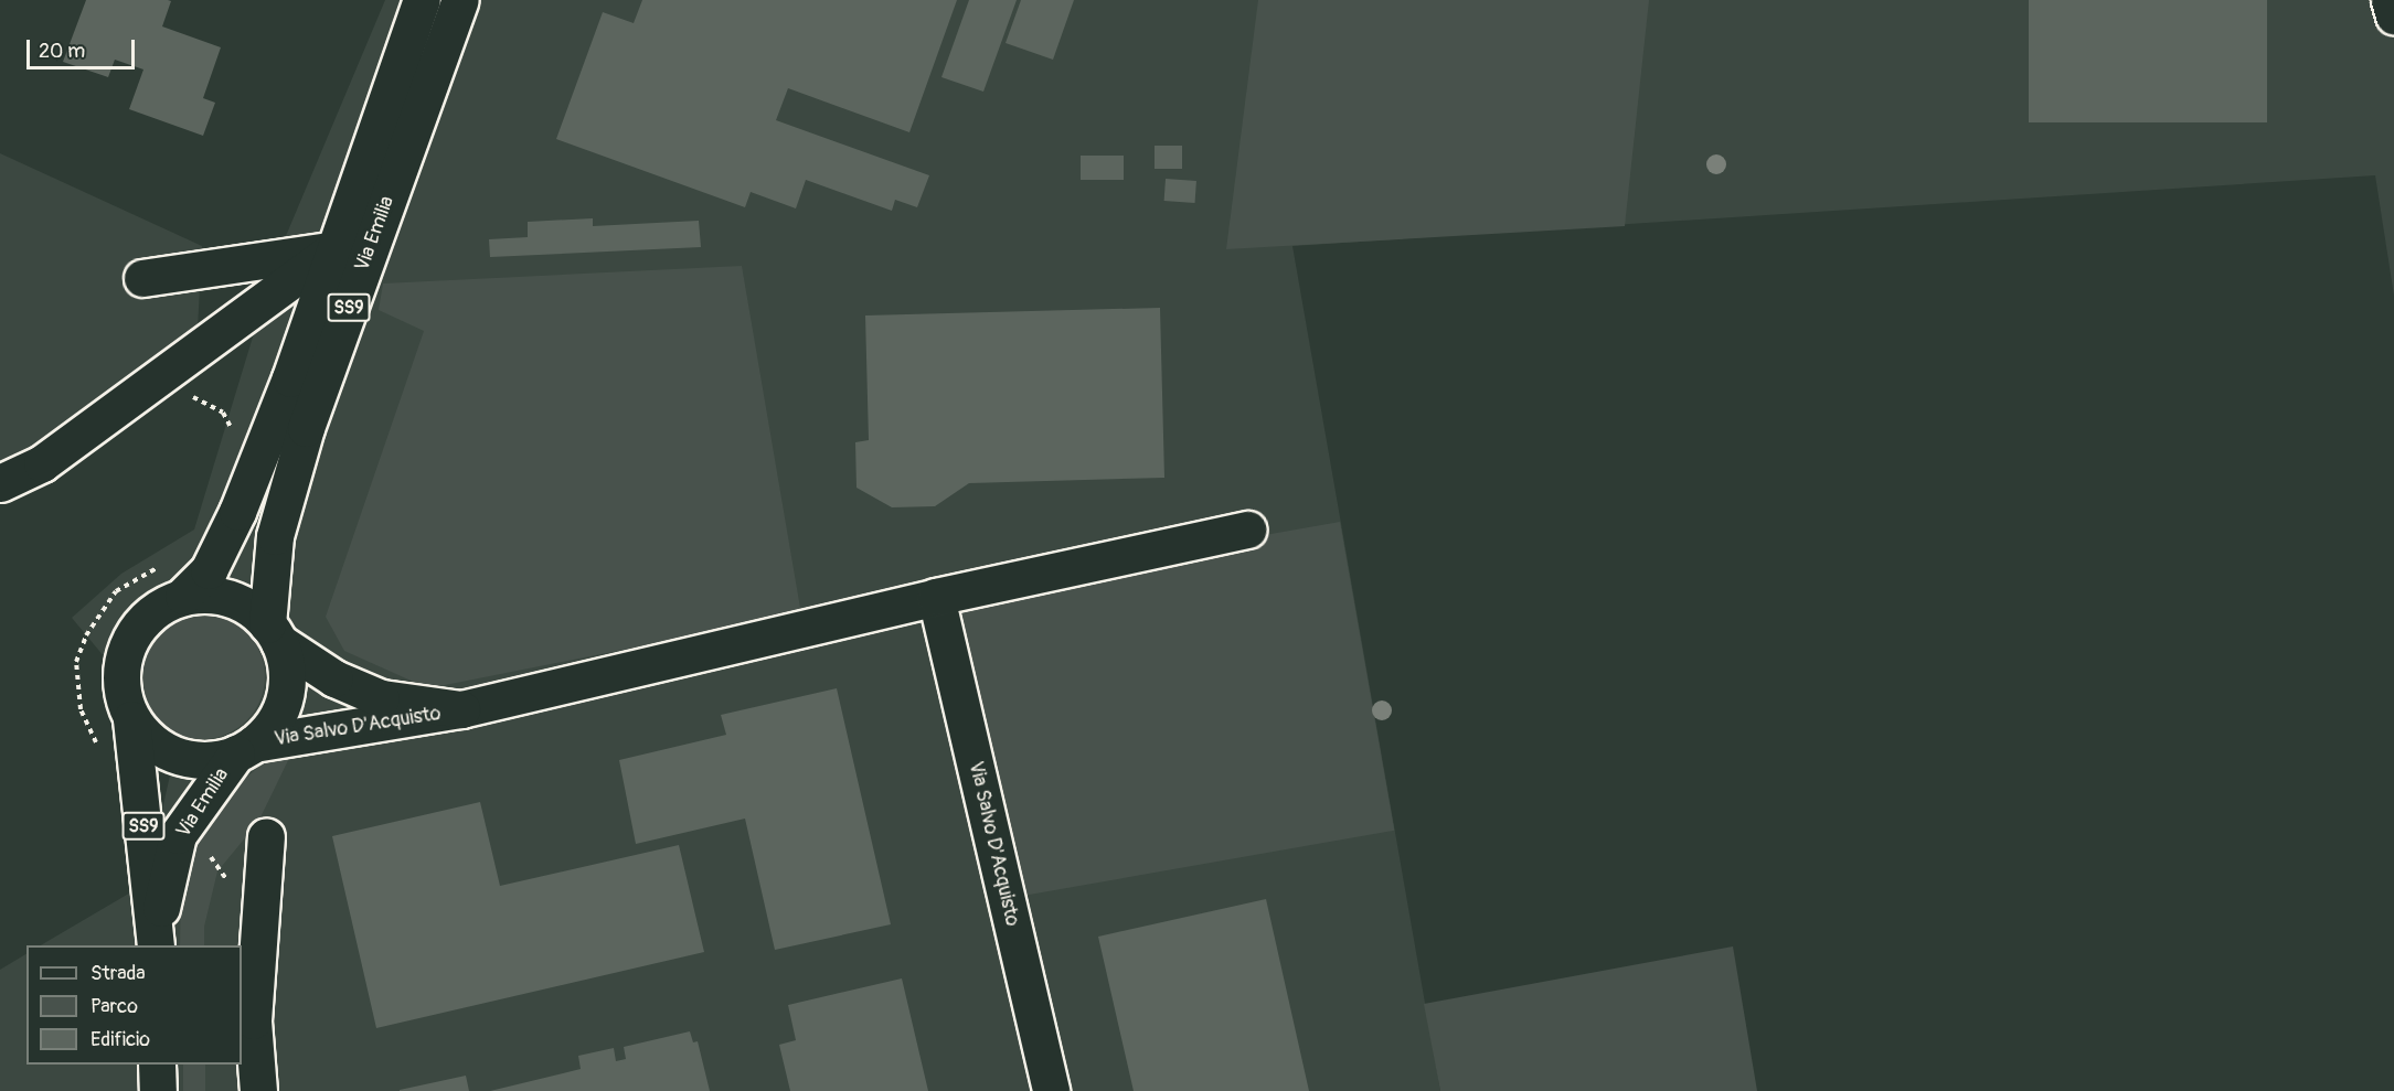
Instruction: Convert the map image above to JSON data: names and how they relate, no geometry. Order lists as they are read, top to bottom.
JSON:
{
  "streets": {
    "street": ["Via Emilia", "SS9", "Via Salvo D'Acquisto"]
  },
  "crossings": [
    ["Via Emilia", "Via Salvo D'Acquisto"]
  ],
  "legend": ["Strada", "Parco", "Edificio"],
  "scale_bar": "20 m"
}
